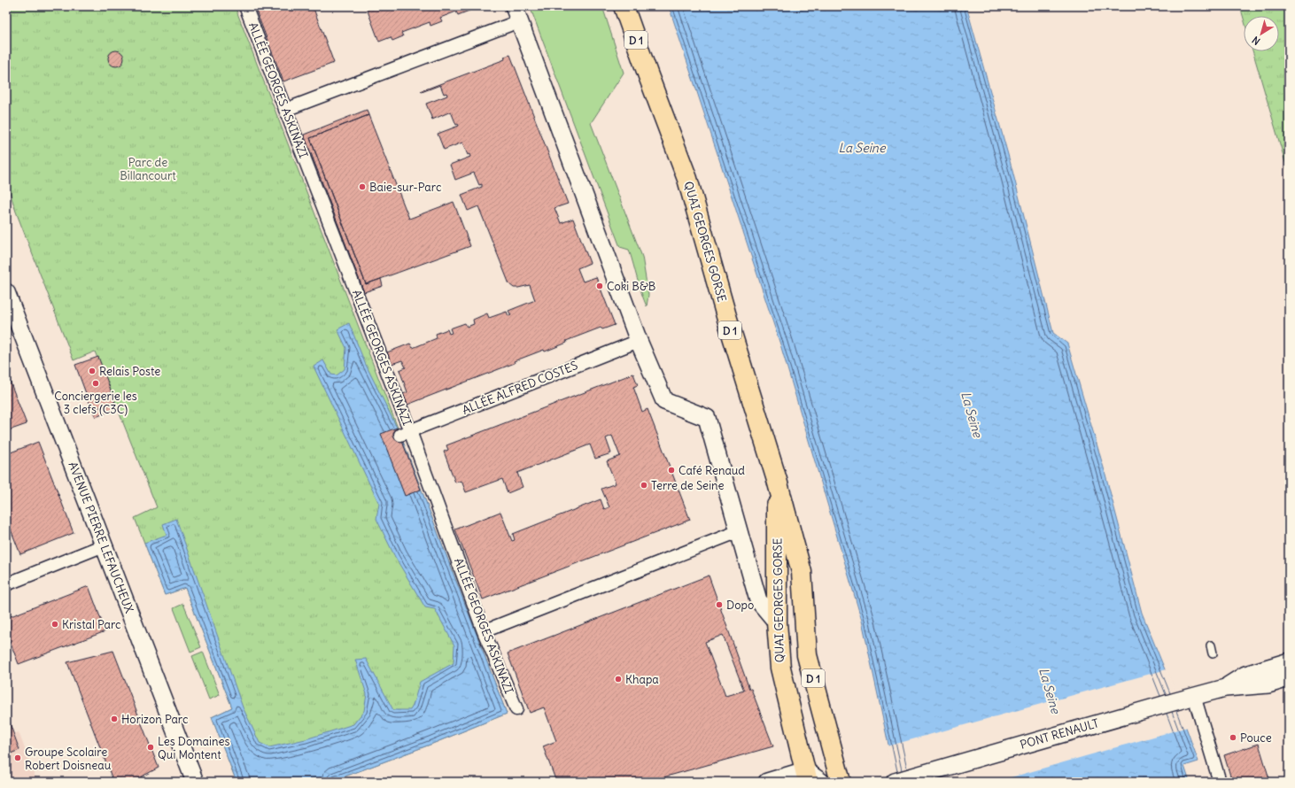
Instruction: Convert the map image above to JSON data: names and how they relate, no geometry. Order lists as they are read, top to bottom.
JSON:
{
  "streets": {
    "main road": ["D 1", "QUAI GEORGES GORSE"],
    "street": [
      "ALLÉE GEORGES ASKINAZI",
      "ALLÉE ALFRED COSTES",
      "AVENUE PIERRE LEFAUCHEUX",
      "PONT RENAULT"
    ]
  },
  "crossings": [
    ["ALLÉE GEORGES ASKINAZI", "ALLÉE ALFRED COSTES"]
  ],
  "water": ["La Seine"],
  "parks": ["Parc de Billancourt"],
  "places": [
    "Baie-sur-Parc",
    "Coki B&B",
    "Relais Poste",
    "Conciergerie les 3 clefs (C3C)",
    "Café Renaud",
    "Terre de Seine",
    "Dopo",
    "Kristal Parc",
    "Khapa",
    "Horizon Parc",
    "Pouce",
    "Les Domaines Qui Montent",
    "Groupe Scolaire Robert Doisneau"
  ],
  "north": "bottom left"
}
